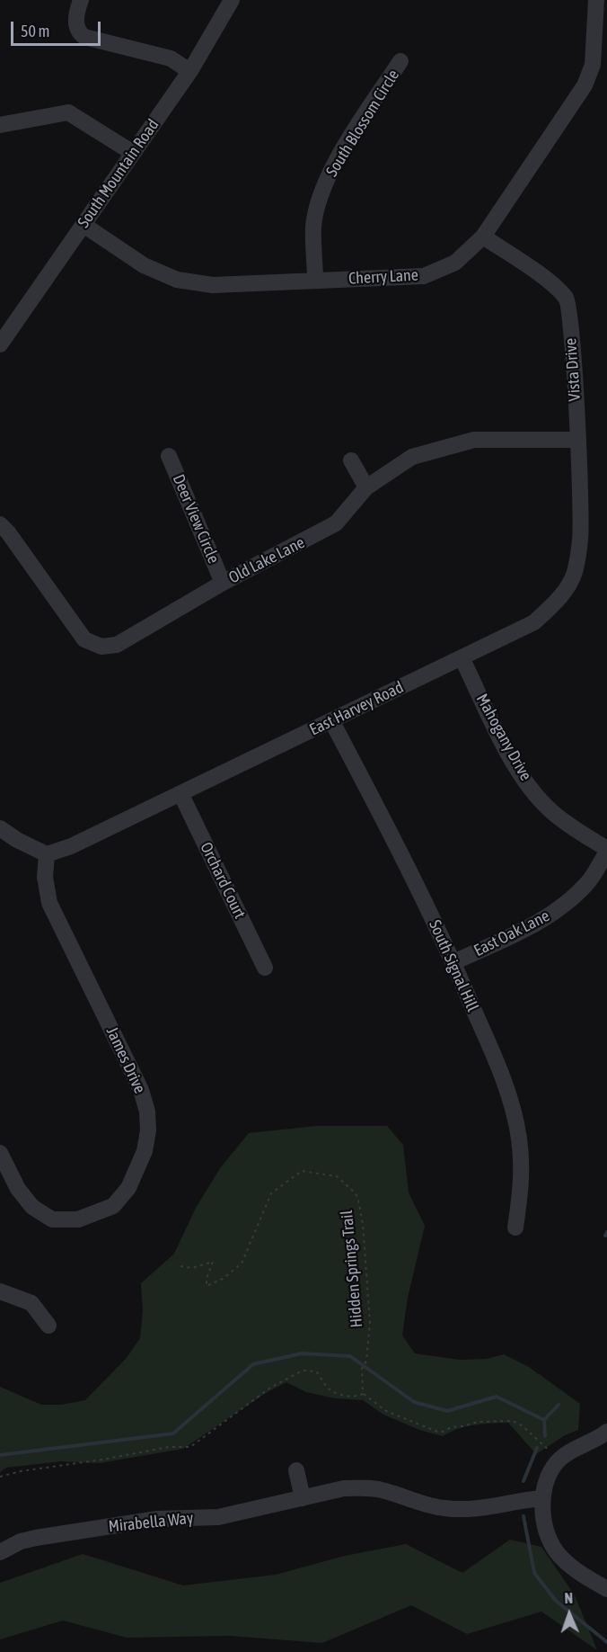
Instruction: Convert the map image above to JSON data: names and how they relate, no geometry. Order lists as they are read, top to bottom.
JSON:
{
  "streets": {
    "street": [
      "South Blossom Circle",
      "South Mountain Road",
      "Cherry Lane",
      "Vista Drive",
      "Deer View Circle",
      "Old Lake Lane",
      "East Harvey Road",
      "Mahogany Drive",
      "Orchard Court",
      "East Oak Lane",
      "South Signal Hill",
      "James Drive",
      "Mirabella Way"
    ],
    "path": ["Hidden Springs Trail"]
  },
  "crossings": [
    ["South Blossom Circle", "Cherry Lane"],
    ["South Mountain Road", "Cherry Lane"],
    ["Cherry Lane", "Vista Drive"],
    ["Vista Drive", "Old Lake Lane"],
    ["Vista Drive", "East Harvey Road"],
    ["Deer View Circle", "Old Lake Lane"],
    ["Old Lake Lane", "East Harvey Road"],
    ["East Harvey Road", "Mahogany Drive"],
    ["East Harvey Road", "Orchard Court"],
    ["East Harvey Road", "South Signal Hill"],
    ["East Harvey Road", "James Drive"],
    ["Mahogany Drive", "East Oak Lane"],
    ["East Oak Lane", "South Signal Hill"]
  ],
  "scale_bar": "50 m",
  "north": "top"
}
